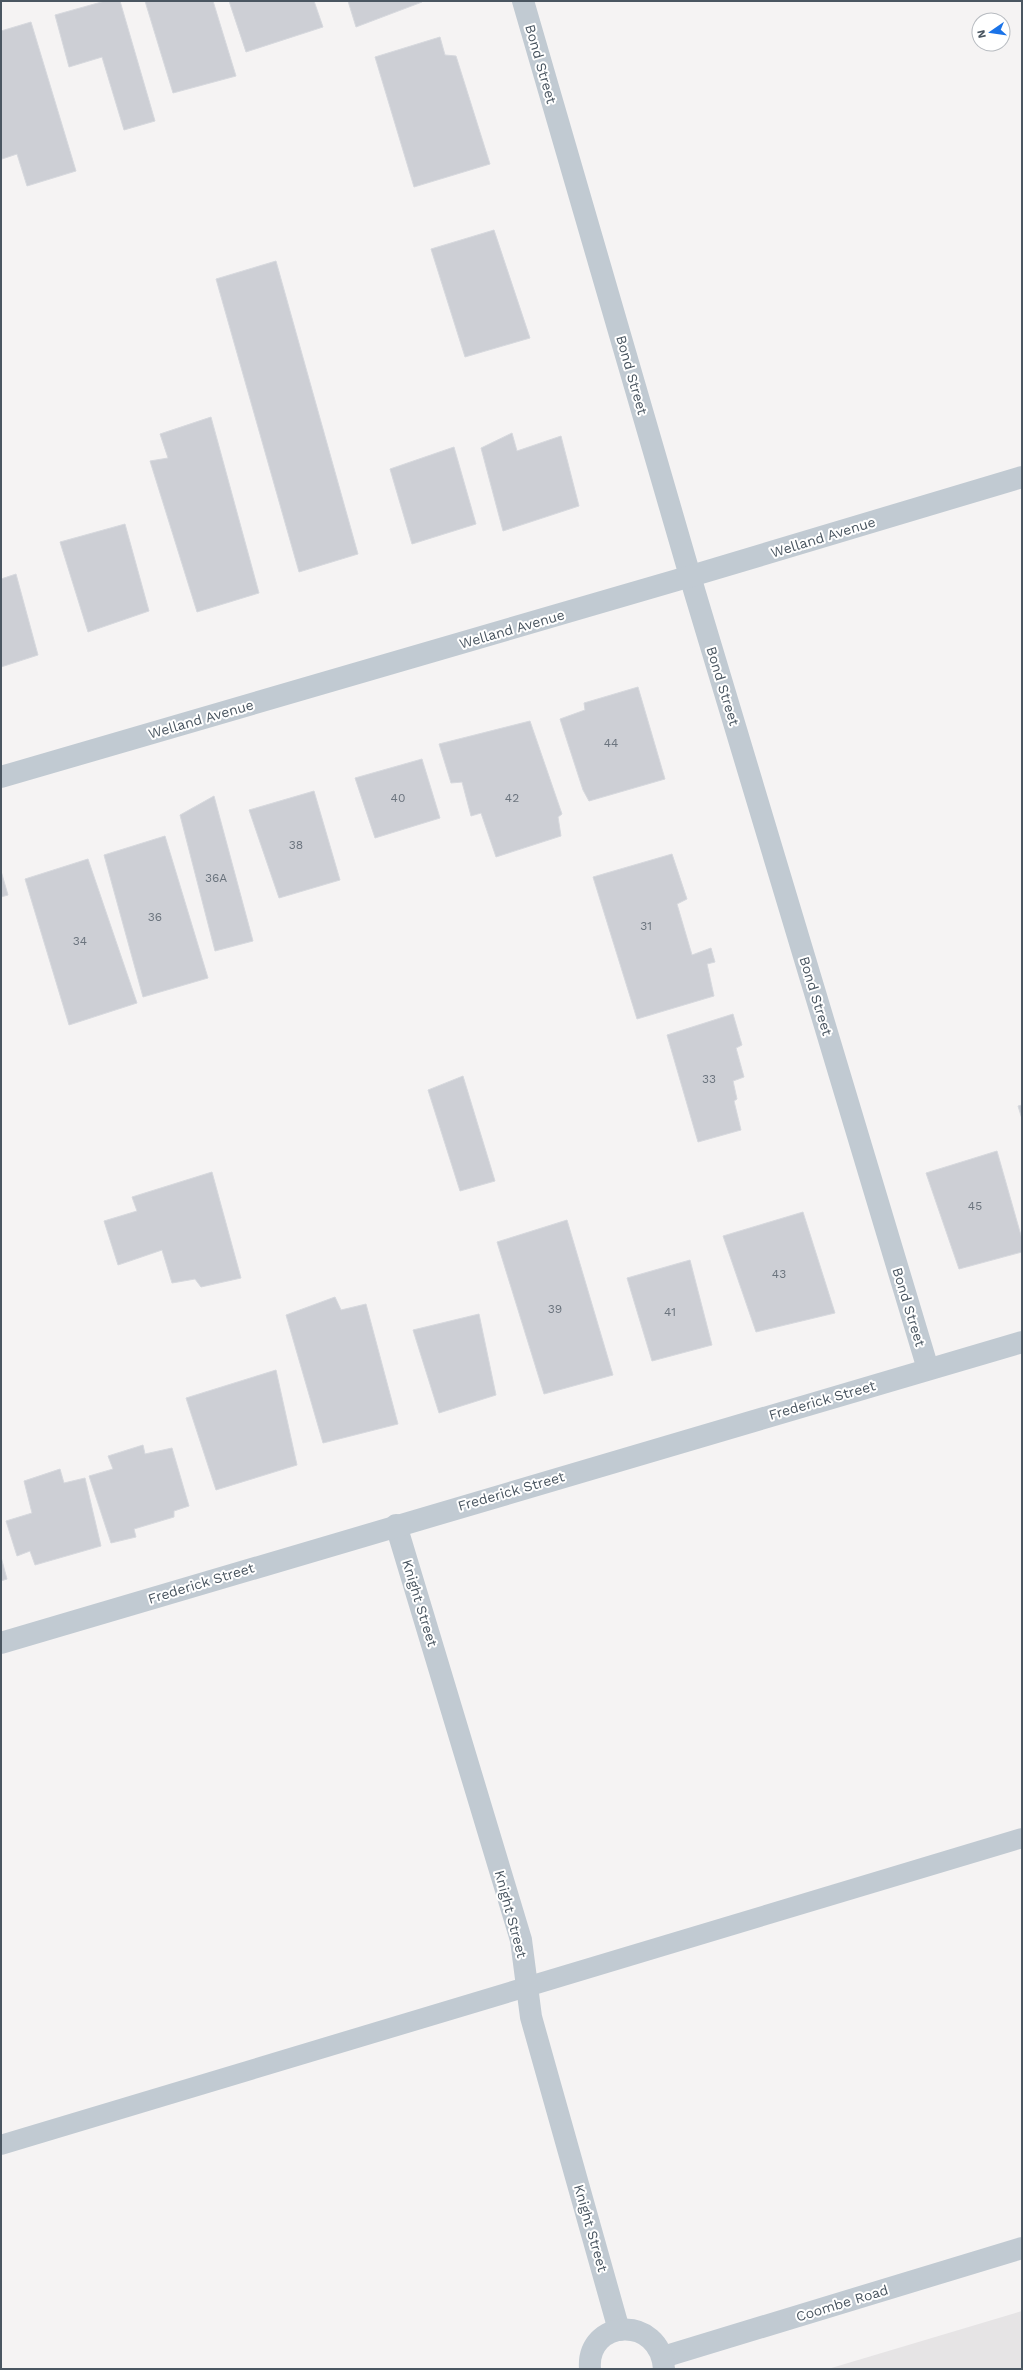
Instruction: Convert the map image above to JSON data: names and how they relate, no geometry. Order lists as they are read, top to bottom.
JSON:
{
  "streets": {
    "street": [
      "Bond Street",
      "Welland Avenue",
      "Frederick Street",
      "Knight Street",
      "Coombe Road"
    ]
  },
  "crossings": [
    ["Bond Street", "Welland Avenue"],
    ["Bond Street", "Frederick Street"],
    ["Frederick Street", "Knight Street"]
  ],
  "house_numbers": [
    "44",
    "40",
    "42",
    "38",
    "36A",
    "36",
    "31",
    "34",
    "33",
    "45",
    "43",
    "39",
    "41"
  ],
  "north": "left"
}
